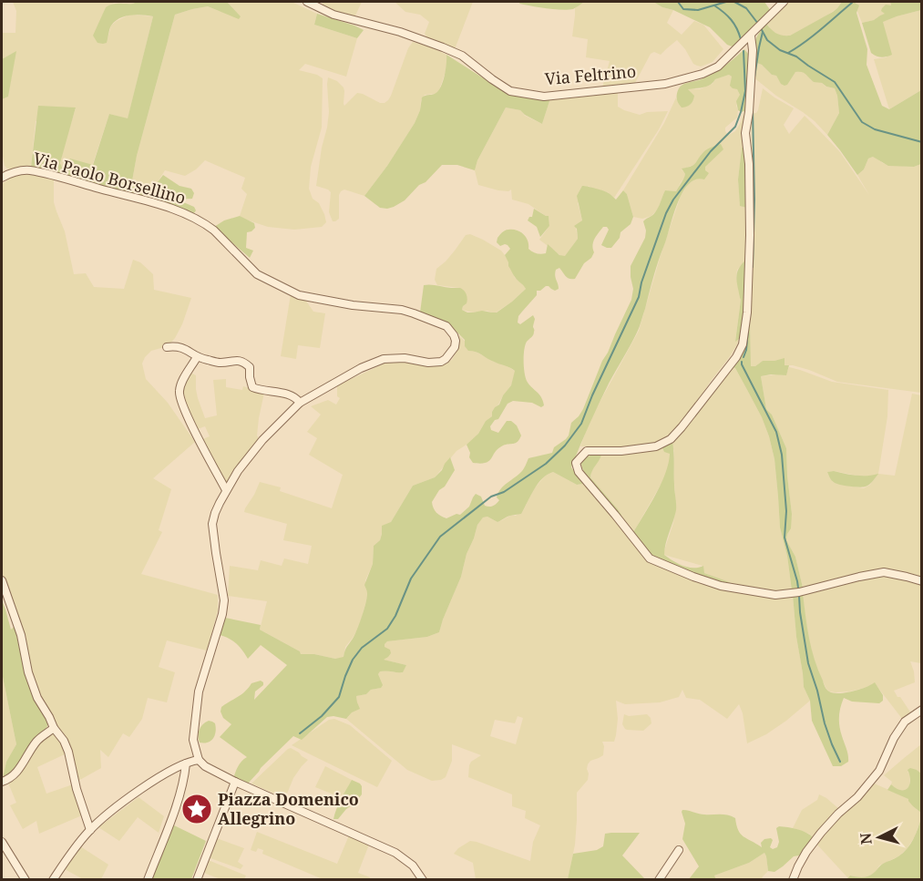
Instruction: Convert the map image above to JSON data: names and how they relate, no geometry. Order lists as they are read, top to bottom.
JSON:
{
  "streets": {
    "street": ["Via Feltrino", "Via Paolo Borsellino"]
  },
  "places": {
    "place": ["Piazza Domenico Allegrino"]
  },
  "north": "left"
}
